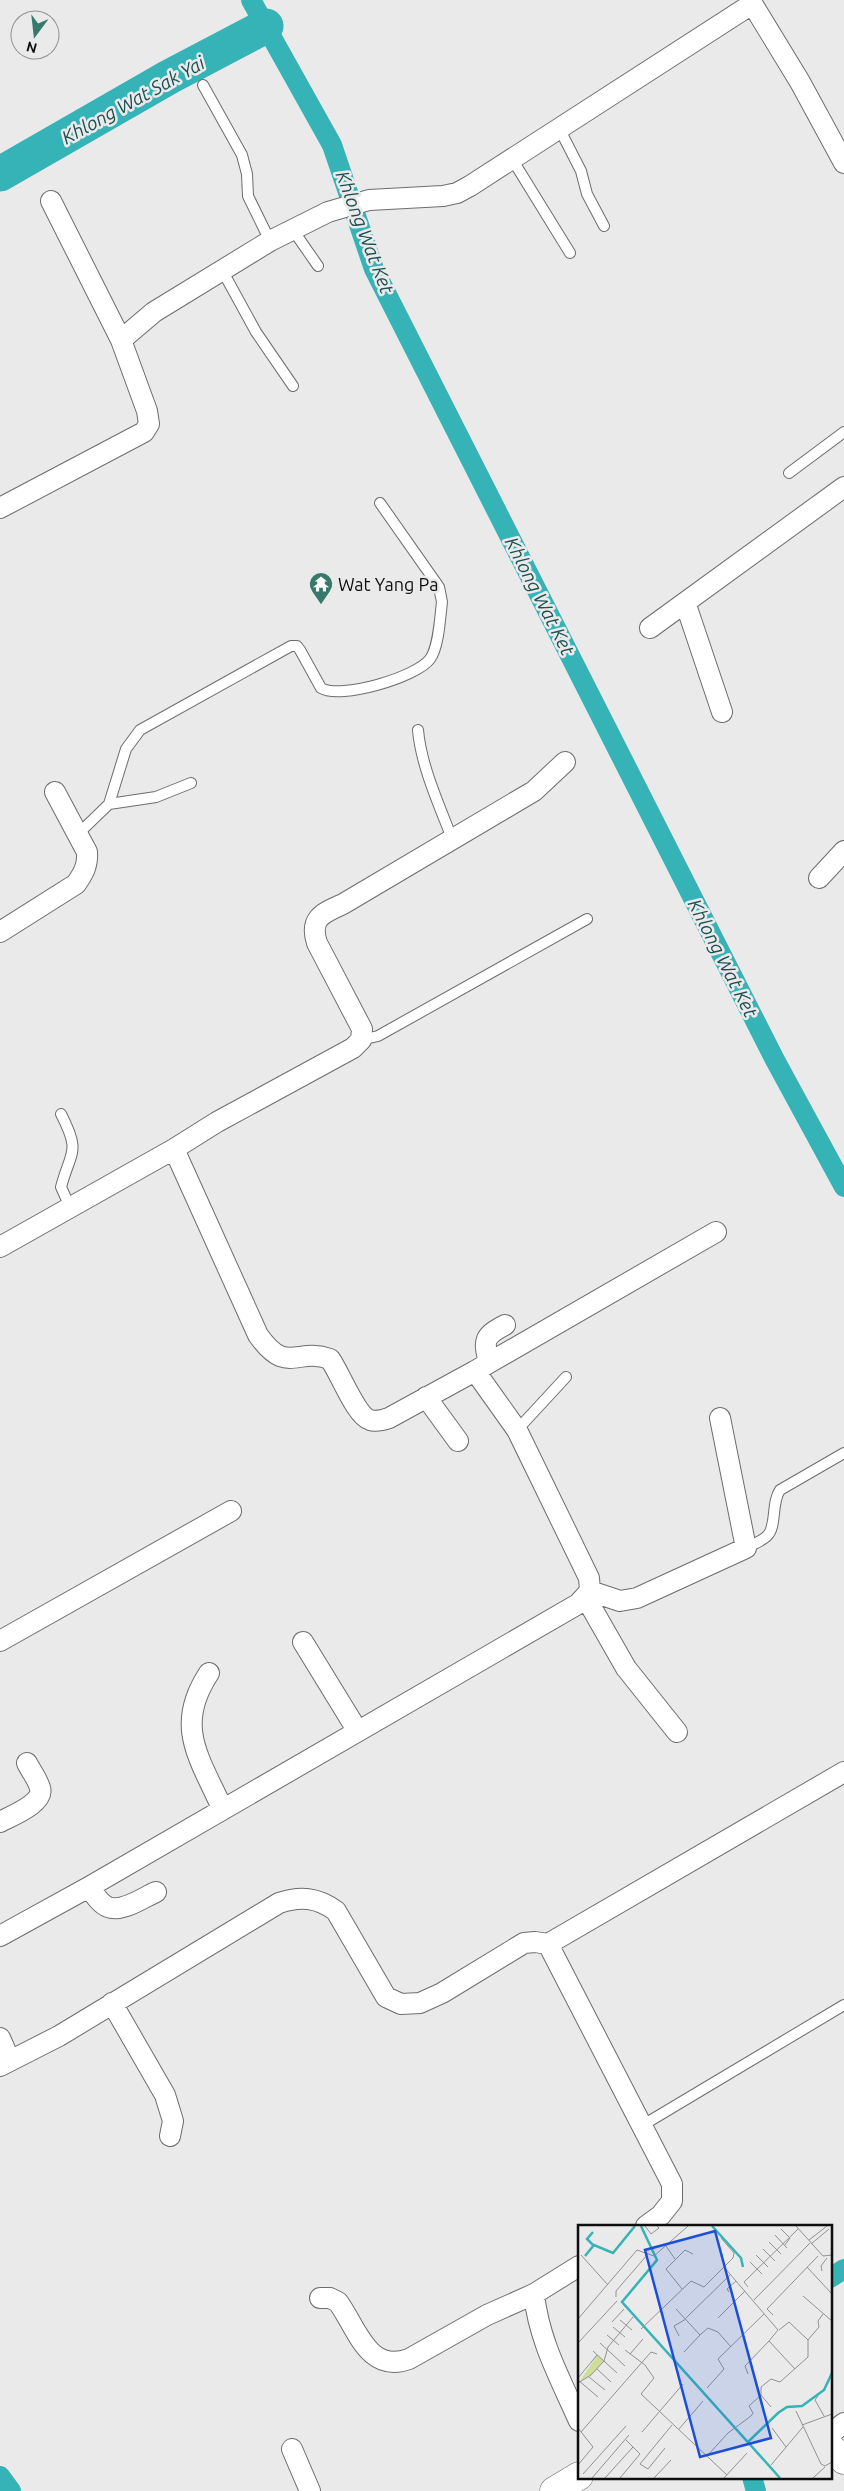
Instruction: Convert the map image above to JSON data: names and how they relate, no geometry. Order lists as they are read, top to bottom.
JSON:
{
  "water": ["Khlong Wat Sak Yai", "Khlong Wat Ket"],
  "places": {
    "temple": ["Wat Yang Pa"]
  },
  "north": "bottom"
}
